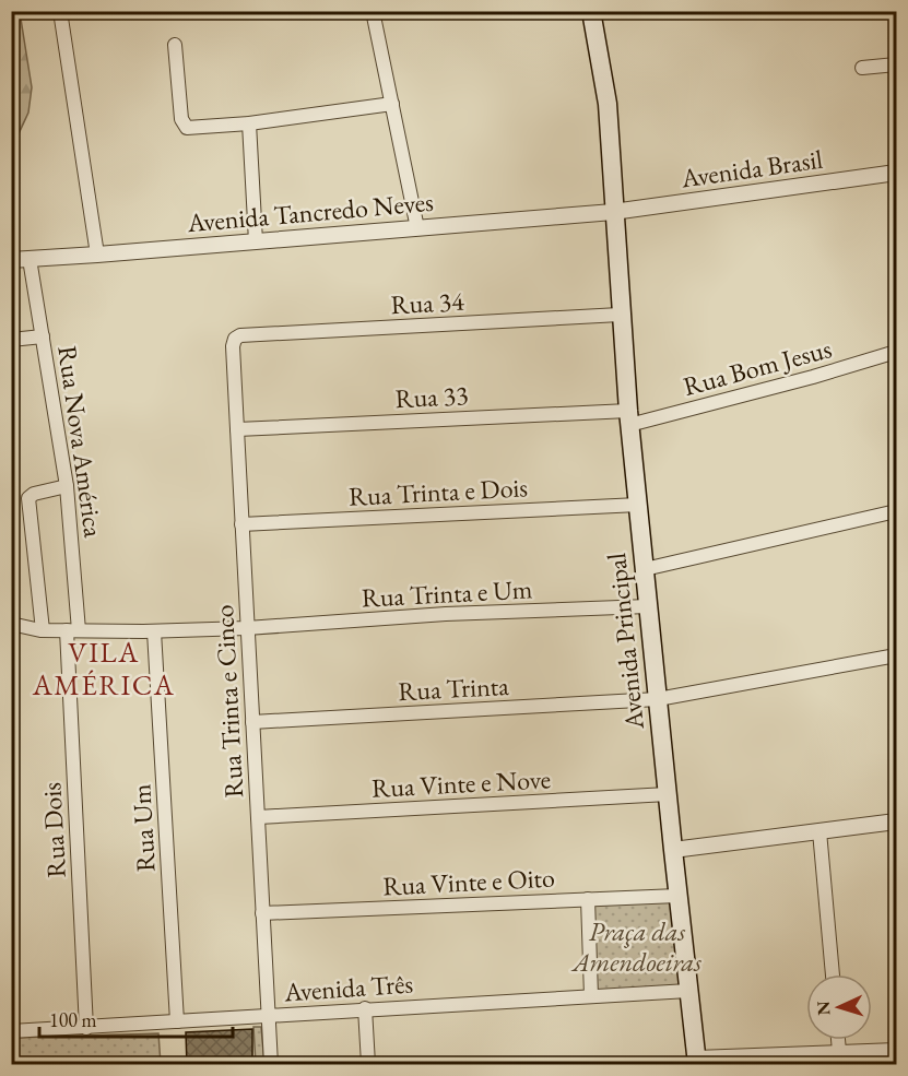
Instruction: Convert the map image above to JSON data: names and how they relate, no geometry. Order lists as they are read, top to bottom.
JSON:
{
  "streets": {
    "main road": ["Avenida Principal"],
    "street": [
      "Avenida Brasil",
      "Avenida Tancredo Neves",
      "Rua 34",
      "Rua Bom Jesus",
      "Rua 33",
      "Rua Nova América",
      "Rua Trinta e Dois",
      "Rua Trinta e Um",
      "Rua Trinta",
      "Rua Trinta e Cinco",
      "Rua Vinte e Nove",
      "Rua Um",
      "Rua Dois",
      "Rua Vinte e Oito",
      "Avenida Três"
    ]
  },
  "crossings": [
    ["Avenida Brasil", "Avenida Tancredo Neves"],
    ["Avenida Brasil", "Avenida Principal"],
    ["Avenida Tancredo Neves", "Rua Nova América"],
    ["Avenida Tancredo Neves", "Avenida Principal"],
    ["Rua 34", "Avenida Principal"],
    ["Rua 34", "Rua Trinta e Cinco"],
    ["Rua Bom Jesus", "Rua 33"],
    ["Rua Bom Jesus", "Avenida Principal"],
    ["Rua 33", "Avenida Principal"],
    ["Rua 33", "Rua Trinta e Cinco"],
    ["Rua Nova América", "Rua Trinta e Um"],
    ["Rua Nova América", "Rua Dois"],
    ["Rua Trinta e Dois", "Avenida Principal"],
    ["Rua Trinta e Dois", "Rua Trinta e Cinco"],
    ["Rua Trinta e Um", "Avenida Principal"],
    ["Rua Trinta e Um", "Rua Trinta e Cinco"],
    ["Rua Trinta e Um", "Rua Um"],
    ["Rua Trinta e Um", "Rua Dois"],
    ["Avenida Principal", "Rua Trinta"],
    ["Avenida Principal", "Rua Vinte e Nove"],
    ["Avenida Principal", "Rua Vinte e Oito"],
    ["Avenida Principal", "Avenida Três"],
    ["Rua Trinta", "Rua Trinta e Cinco"],
    ["Rua Trinta e Cinco", "Rua Vinte e Nove"],
    ["Rua Trinta e Cinco", "Rua Vinte e Oito"],
    ["Rua Trinta e Cinco", "Avenida Três"],
    ["Rua Um", "Avenida Três"],
    ["Rua Dois", "Avenida Três"]
  ],
  "districts": ["VILA AMÉRICA"],
  "parks": ["Praça das Amendoeiras"],
  "scale_bar": "100 m",
  "north": "left"
}
